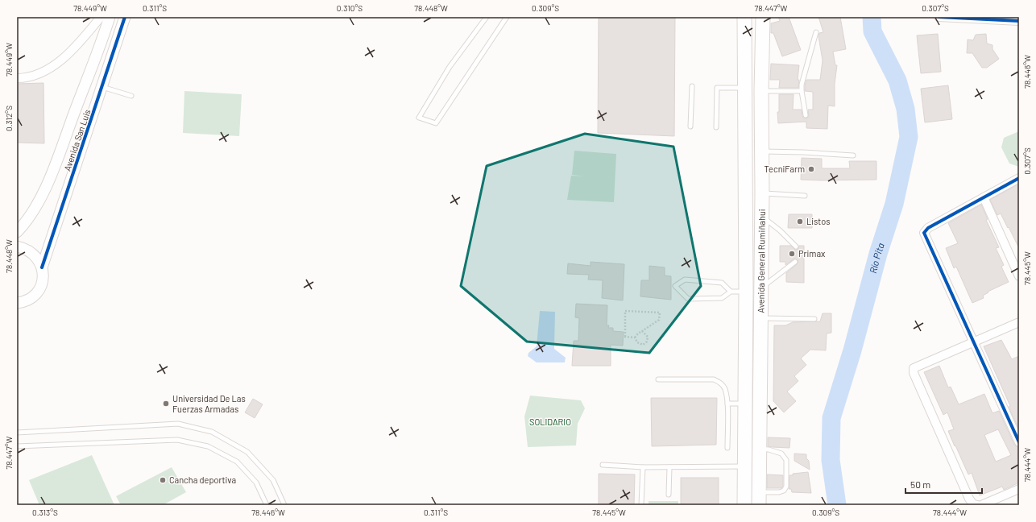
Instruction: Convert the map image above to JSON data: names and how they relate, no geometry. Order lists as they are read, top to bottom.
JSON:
{
  "streets": {
    "highway": ["Avenida General Rumiñahui"],
    "street": ["Avenida San Luis"]
  },
  "water": ["Río Pita"],
  "parks": ["SOLIDARIO"],
  "places": [
    "TecniFarm",
    "Listos",
    "Primax",
    "Universidad De Las Fuerzas Armadas",
    "Cancha deportiva"
  ],
  "scale_bar": "50 m",
  "coordinates": [
    "78.449°W",
    "0.311°S",
    "0.310°S",
    "78.448°W",
    "0.309°S",
    "78.447°W",
    "0.307°S",
    "78.446°W",
    "0.312°S",
    "78.445°W",
    "78.444°W",
    "0.313°S"
  ]
}
